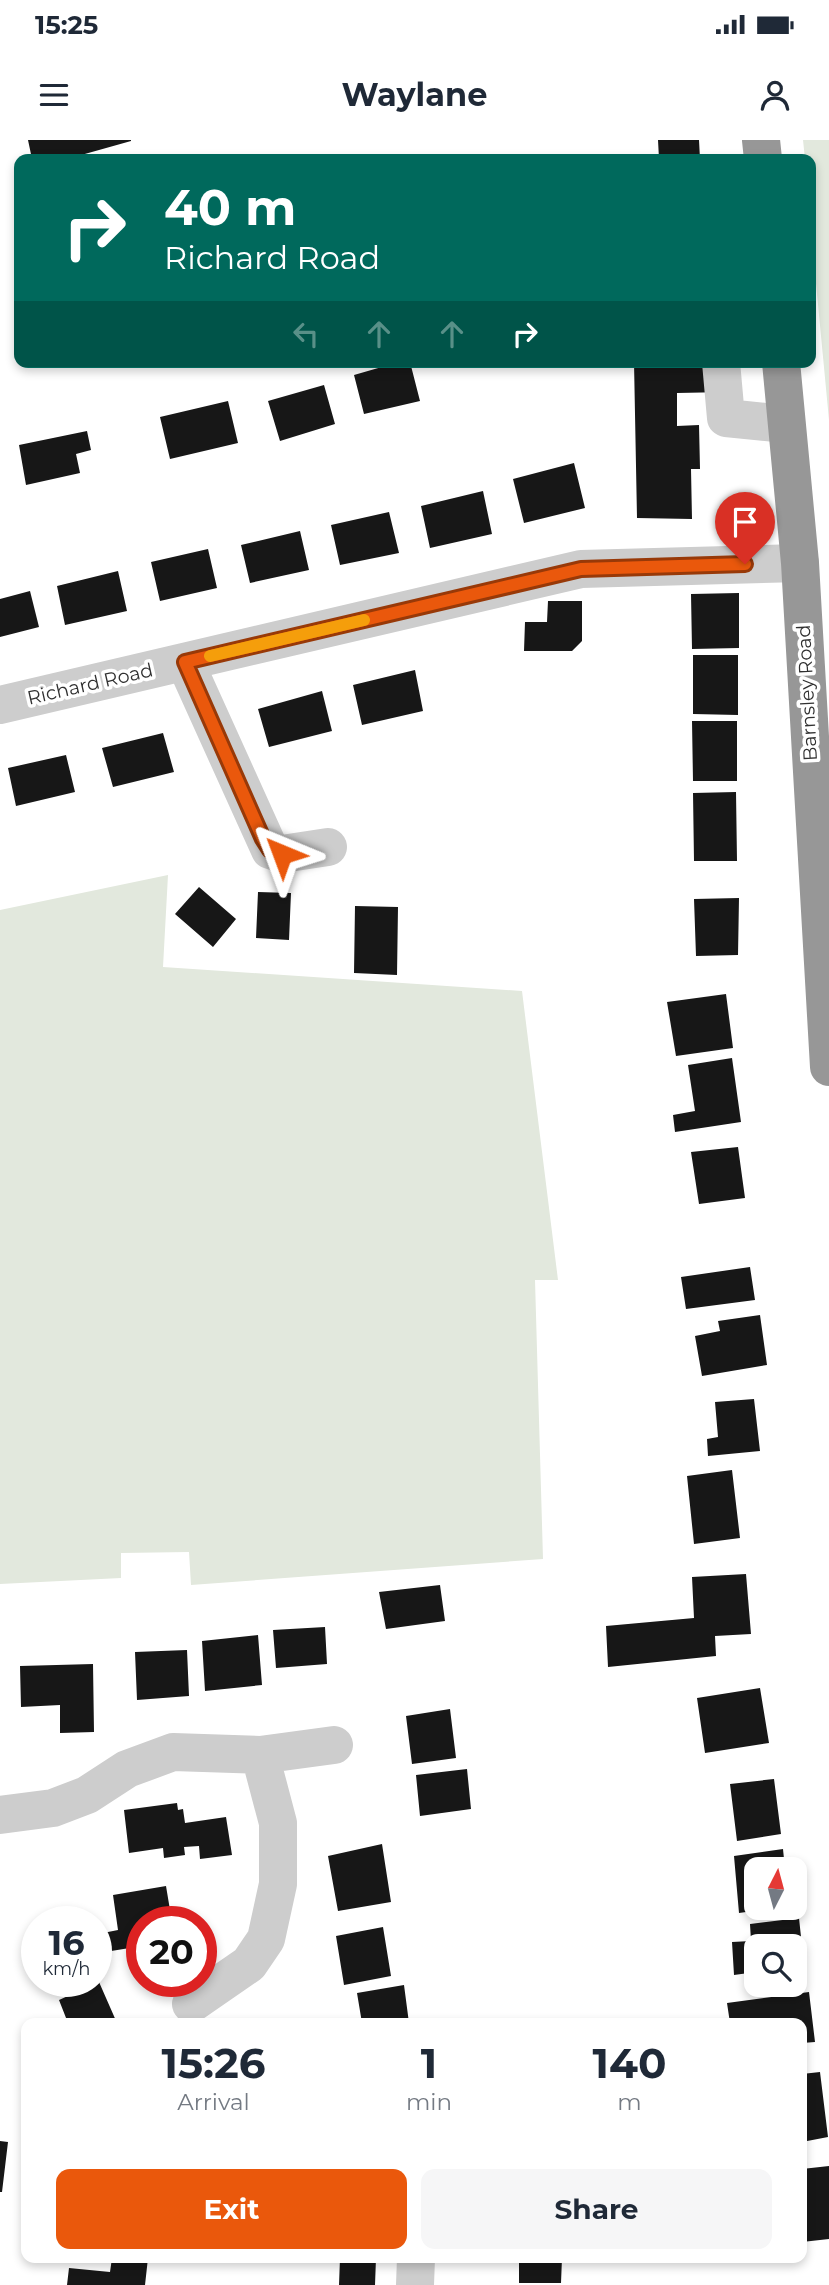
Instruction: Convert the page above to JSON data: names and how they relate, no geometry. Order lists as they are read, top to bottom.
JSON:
{
  "streets": {
    "highway": ["Barnsley Road"],
    "street": ["Richard Road"]
  },
  "crossings": [
    ["Richard Road", "Barnsley Road"]
  ],
  "north": "top",
  "page": {
    "status": "15:25",
    "header": "Waylane",
    "turn": ["40 m", "Richard Road"],
    "speed": "16 km/h",
    "limit": "20",
    "eta": [
      "15:26",
      "Arrival",
      "1",
      "min",
      "140",
      "m"
    ],
    "buttons": ["Exit", "Share"]
  }
}
